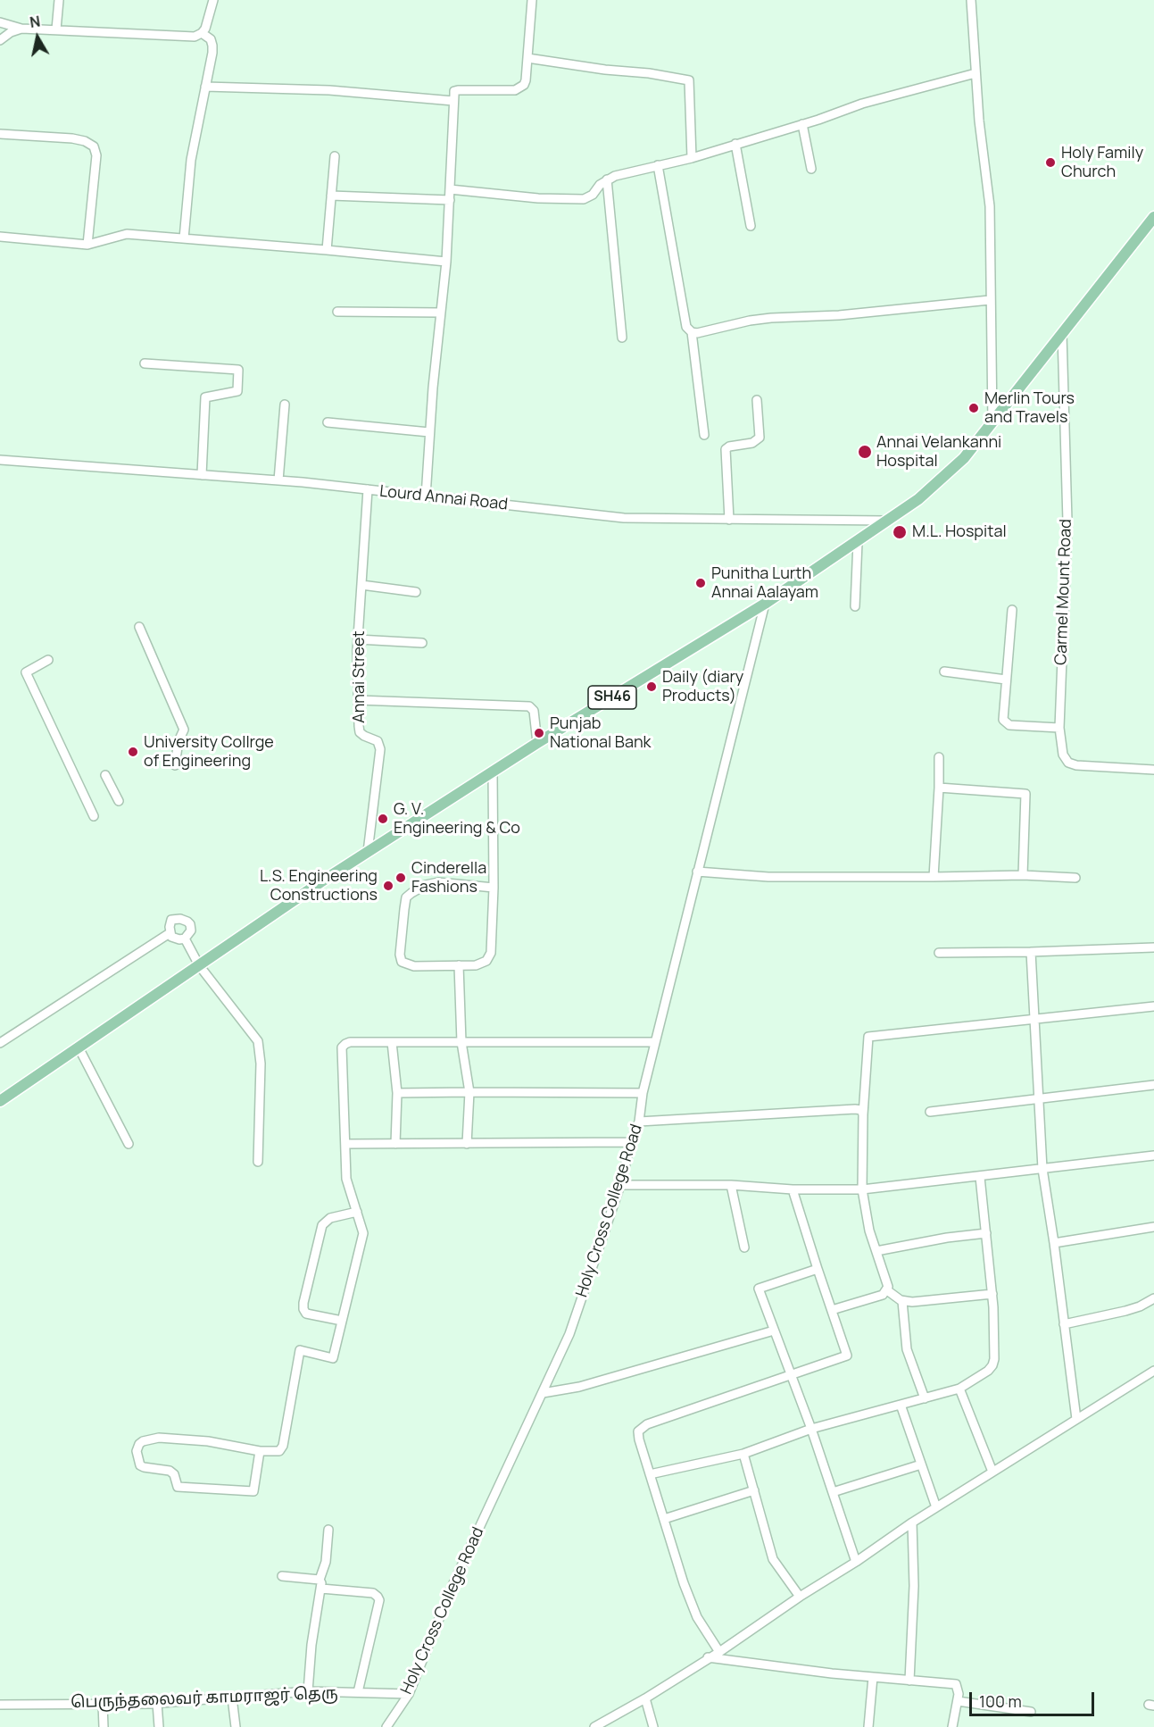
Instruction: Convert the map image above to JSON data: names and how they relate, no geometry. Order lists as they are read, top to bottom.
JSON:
{
  "streets": {
    "main road": ["SH46"],
    "street": [
      "Lourd Annai Road",
      "Carmel Mount Road",
      "Annai Street",
      "Holy Cross College Road",
      "பெருந்தலைவர் காமராஜர் தெரு"
    ]
  },
  "crossings": [
    ["Lourd Annai Road", "Annai Street"],
    ["Lourd Annai Road", "SH46"],
    ["Carmel Mount Road", "SH46"],
    ["Annai Street", "SH46"],
    ["SH46", "Holy Cross College Road"],
    ["Holy Cross College Road", "பெருந்தலைவர் காமராஜர் தெரு"]
  ],
  "places": [
    "Holy Family Church",
    "Merlin Tours and Travels",
    "Annai Velankanni Hospital",
    "M.L. Hospital",
    "Punitha Lurth Annai Aalayam",
    "Daily (diary Products)",
    "Punjab National Bank",
    "University Collrge of Engineering",
    "G. V. Engineering & Co",
    "Cinderella Fashions",
    "L.S. Engineering Constructions"
  ],
  "scale_bar": "100 m",
  "north": "top"
}
